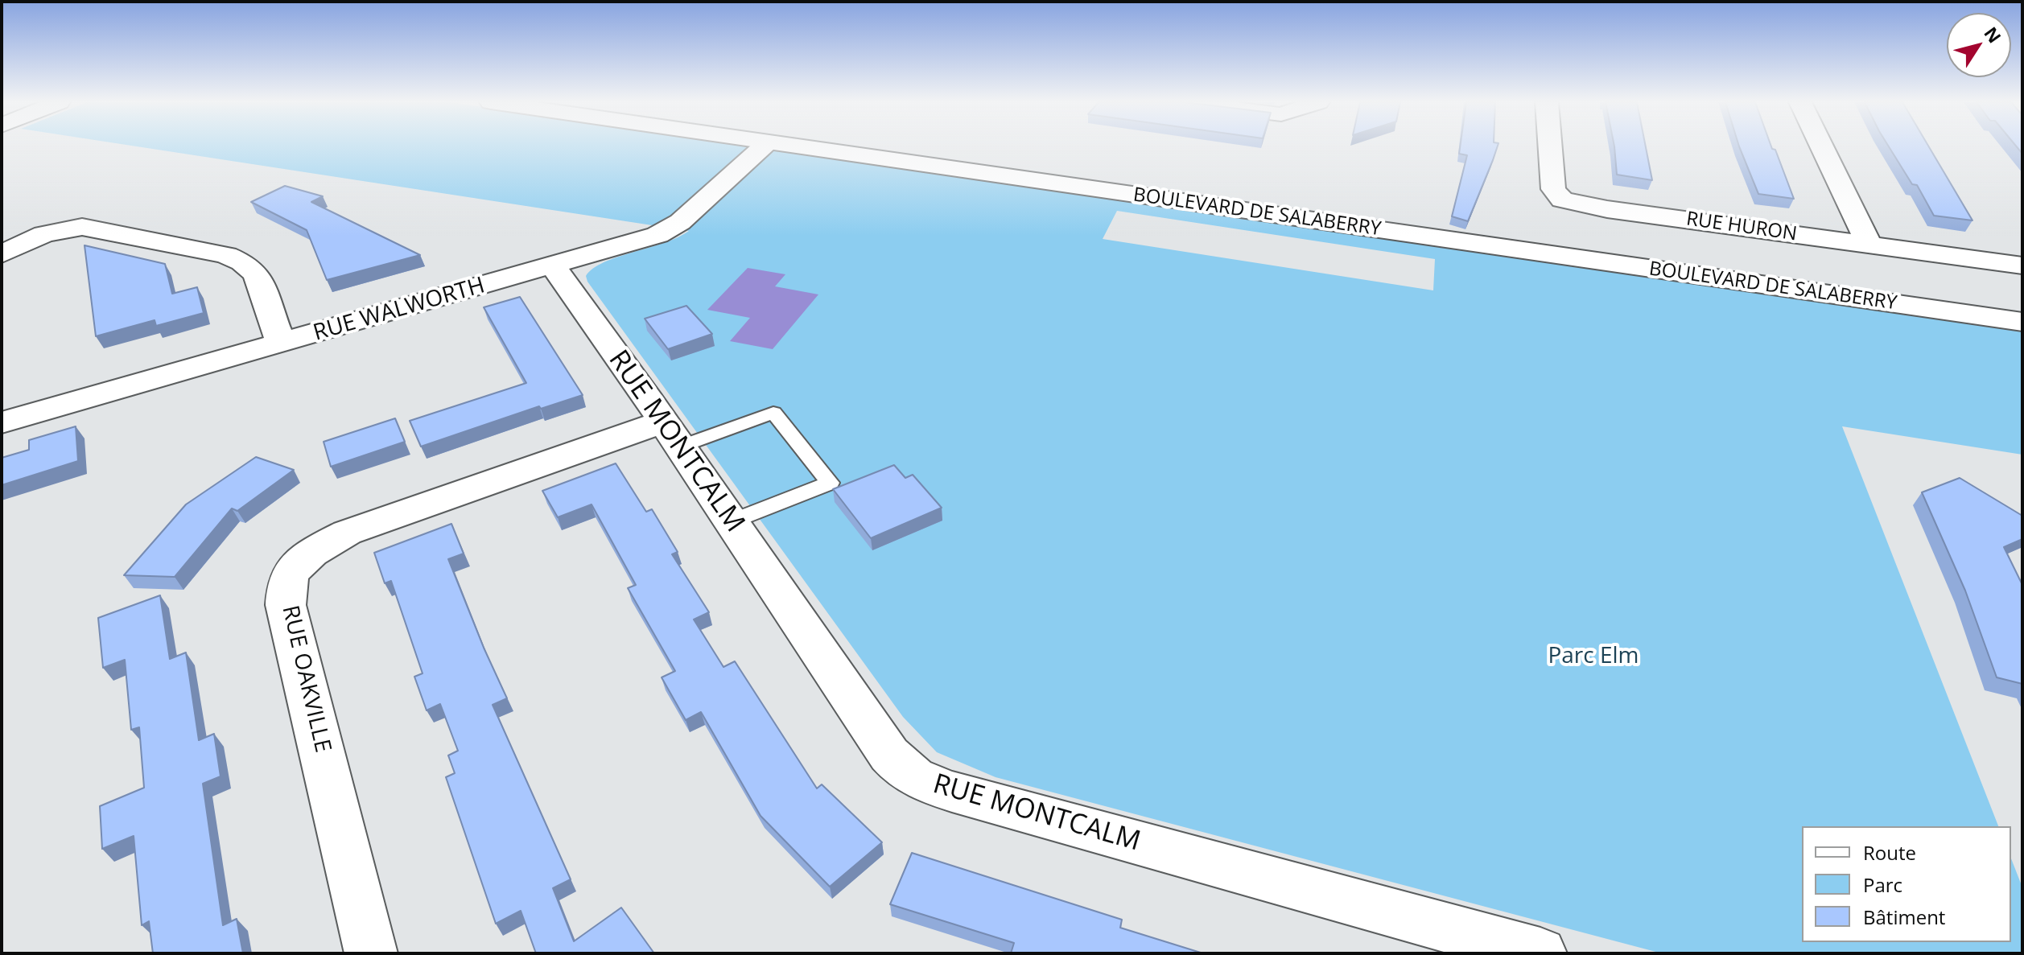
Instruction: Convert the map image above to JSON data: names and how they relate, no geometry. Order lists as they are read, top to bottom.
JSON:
{
  "streets": {
    "street": [
      "BOULEVARD DE SALABERRY",
      "RUE HURON",
      "RUE WALWORTH",
      "RUE MONTCALM",
      "RUE OAKVILLE"
    ]
  },
  "crossings": [
    ["RUE WALWORTH", "RUE MONTCALM"],
    ["RUE MONTCALM", "RUE OAKVILLE"]
  ],
  "parks": ["Parc Elm"],
  "legend": ["Route", "Parc", "Bâtiment"],
  "north": "top right"
}
